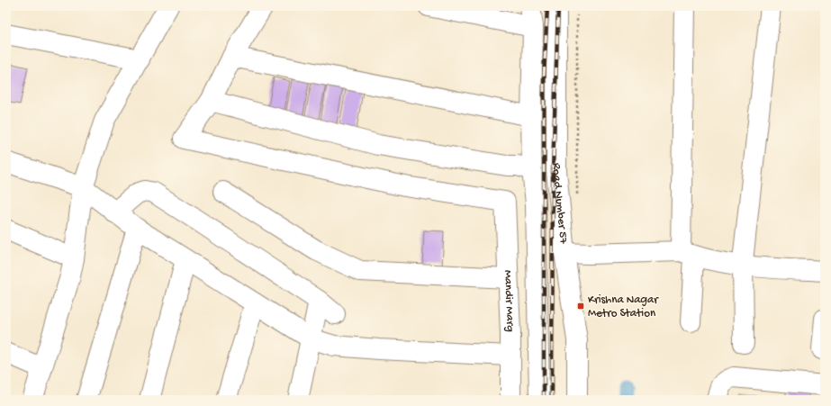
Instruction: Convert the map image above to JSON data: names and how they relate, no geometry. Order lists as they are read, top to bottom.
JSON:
{
  "streets": {
    "street": ["Road Number 57", "Mandir Marg"]
  },
  "places": {
    "transit": ["Krishna Nagar Metro Station"]
  }
}
